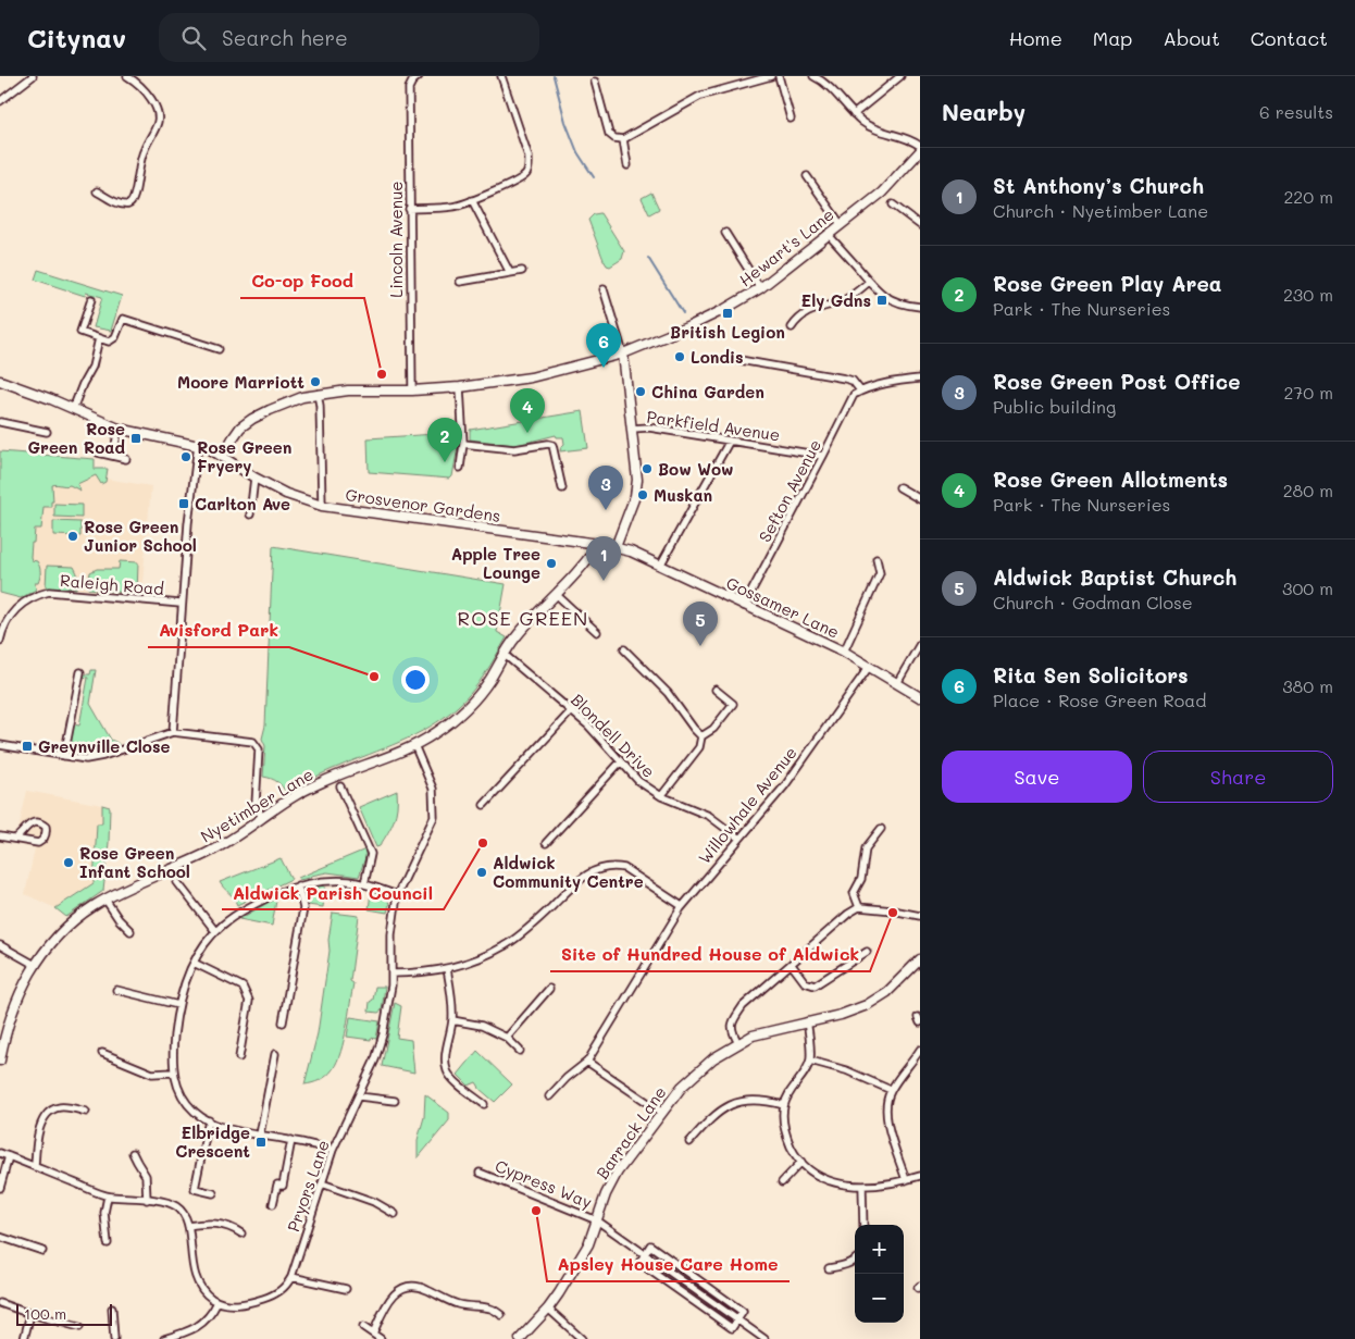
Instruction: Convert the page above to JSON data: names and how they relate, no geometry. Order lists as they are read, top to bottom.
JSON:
{
  "streets": {
    "street": [
      "Lincoln Avenue",
      "Hewart's Lane",
      "Parkfield Avenue",
      "Sefton Avenue",
      "Grosvenor Gardens",
      "Raleigh Road",
      "Gossamer Lane",
      "Blondell Drive",
      "Nyetimber Lane",
      "Willowhale Avenue",
      "Barrack Lane",
      "Cypress Way",
      "Pryors Lane"
    ]
  },
  "crossings": [
    ["Parkfield Avenue", "Sefton Avenue"],
    ["Sefton Avenue", "Gossamer Lane"],
    ["Grosvenor Gardens", "Gossamer Lane"],
    ["Grosvenor Gardens", "Nyetimber Lane"],
    ["Gossamer Lane", "Willowhale Avenue"],
    ["Blondell Drive", "Nyetimber Lane"],
    ["Blondell Drive", "Willowhale Avenue"],
    ["Nyetimber Lane", "Pryors Lane"],
    ["Barrack Lane", "Cypress Way"]
  ],
  "districts": ["ROSE GREEN"],
  "places": {
    "transit": [
      "Ely Gdns",
      "British Legion",
      "Rose Green Road",
      "Carlton Ave",
      "Greynville Close",
      "Elbridge Crescent"
    ],
    "other": [
      "Londis",
      "Co-op Food",
      "Moore Marriott",
      "China Garden",
      "Rose Green Fryery",
      "Bow Wow",
      "Muskan",
      "Rose Green Junior School",
      "Apple Tree Lounge",
      "Avisford Park",
      "Aldwick Parish Council",
      "Rose Green Infant School",
      "Aldwick Community Centre",
      "Site of Hundred House of Aldwick",
      "Apsley House Care Home"
    ]
  },
  "scale_bar": "100 m",
  "page": {
    "header": "Citynav",
    "search": "Search here",
    "nav": [
      "Home",
      "Map",
      "About",
      "Contact"
    ],
    "heading": ["Nearby", "6 results"],
    "list": [
      {
        "mark": "1",
        "name": "St Anthony’s Church",
        "note": "Church · Nyetimber Lane",
        "value": "220 m"
      },
      {
        "mark": "2",
        "name": "Rose Green Play Area",
        "note": "Park · The Nurseries",
        "value": "230 m"
      },
      {
        "mark": "3",
        "name": "Rose Green Post Office",
        "note": "Public building",
        "value": "270 m"
      },
      {
        "mark": "4",
        "name": "Rose Green Allotments",
        "note": "Park · The Nurseries",
        "value": "280 m"
      },
      {
        "mark": "5",
        "name": "Aldwick Baptist Church",
        "note": "Church · Godman Close",
        "value": "300 m"
      },
      {
        "mark": "6",
        "name": "Rita Sen Solicitors",
        "note": "Place · Rose Green Road",
        "value": "380 m"
      }
    ],
    "pins": [
      "6",
      "4",
      "2",
      "3",
      "1",
      "5"
    ],
    "buttons": ["Save", "Share"],
    "map_buttons": ["+", "−"],
    "scale": "100 m"
  }
}
